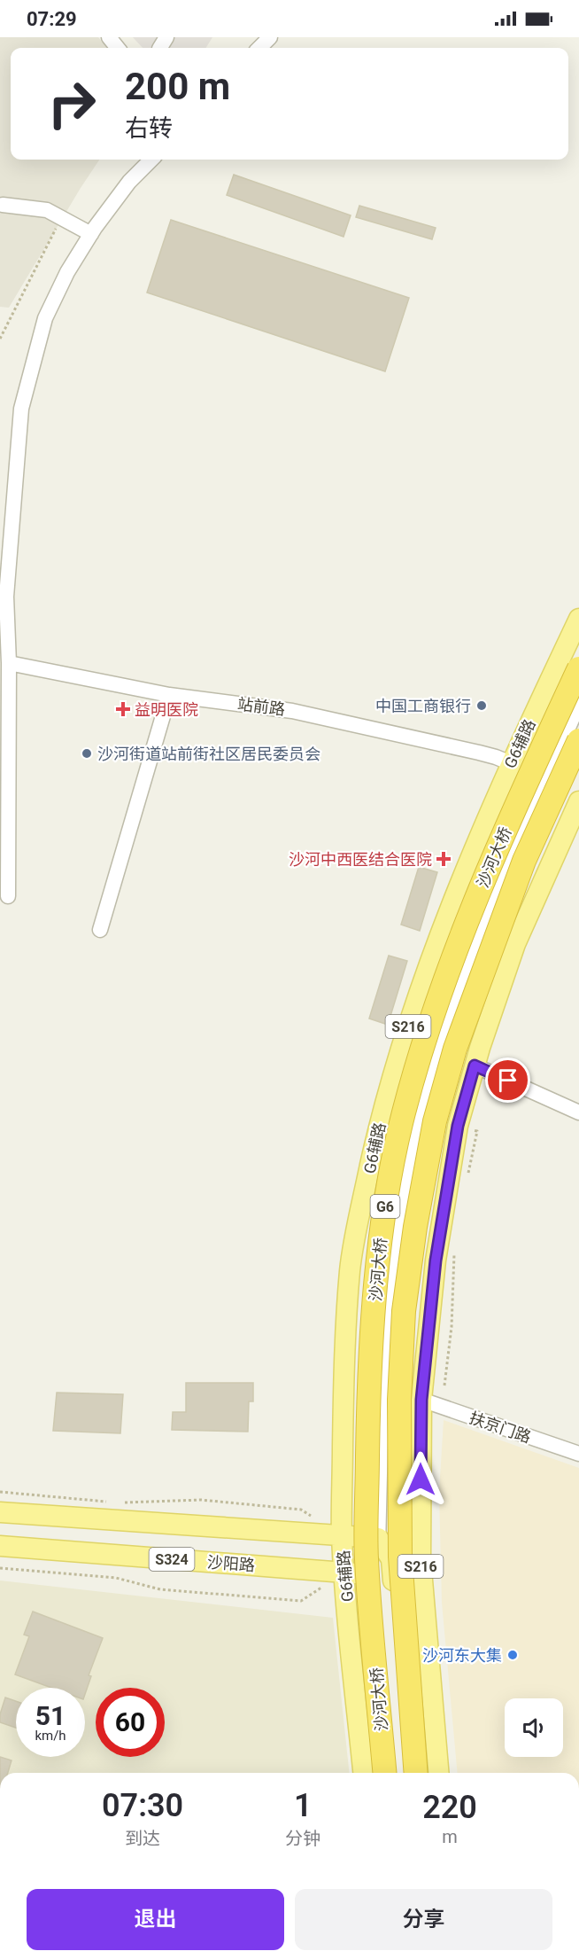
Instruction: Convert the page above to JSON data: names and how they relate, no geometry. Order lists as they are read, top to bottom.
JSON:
{
  "streets": {
    "highway": ["沙河大桥", "G6"],
    "main road": [
      "G6辅路",
      "S216",
      "S324",
      "沙阳路"
    ],
    "street": ["站前路", "扶京门路"]
  },
  "crossings": [
    ["站前路", "G6辅路"],
    ["G6辅路", "S324"],
    ["G6辅路", "沙阳路"],
    ["S216", "扶京门路"]
  ],
  "places": {
    "other": ["中国工商银行", "沙河街道站前街社区居民委员会", "沙河东大集"],
    "health": ["益明医院", "沙河中西医结合医院"]
  },
  "page": {
    "status": "07:29",
    "turn": ["200 m", "右转"],
    "speed": "51 km/h",
    "limit": "60",
    "eta": [
      "07:30",
      "到达",
      "1",
      "分钟",
      "220",
      "m"
    ],
    "buttons": ["退出", "分享"]
  }
}
